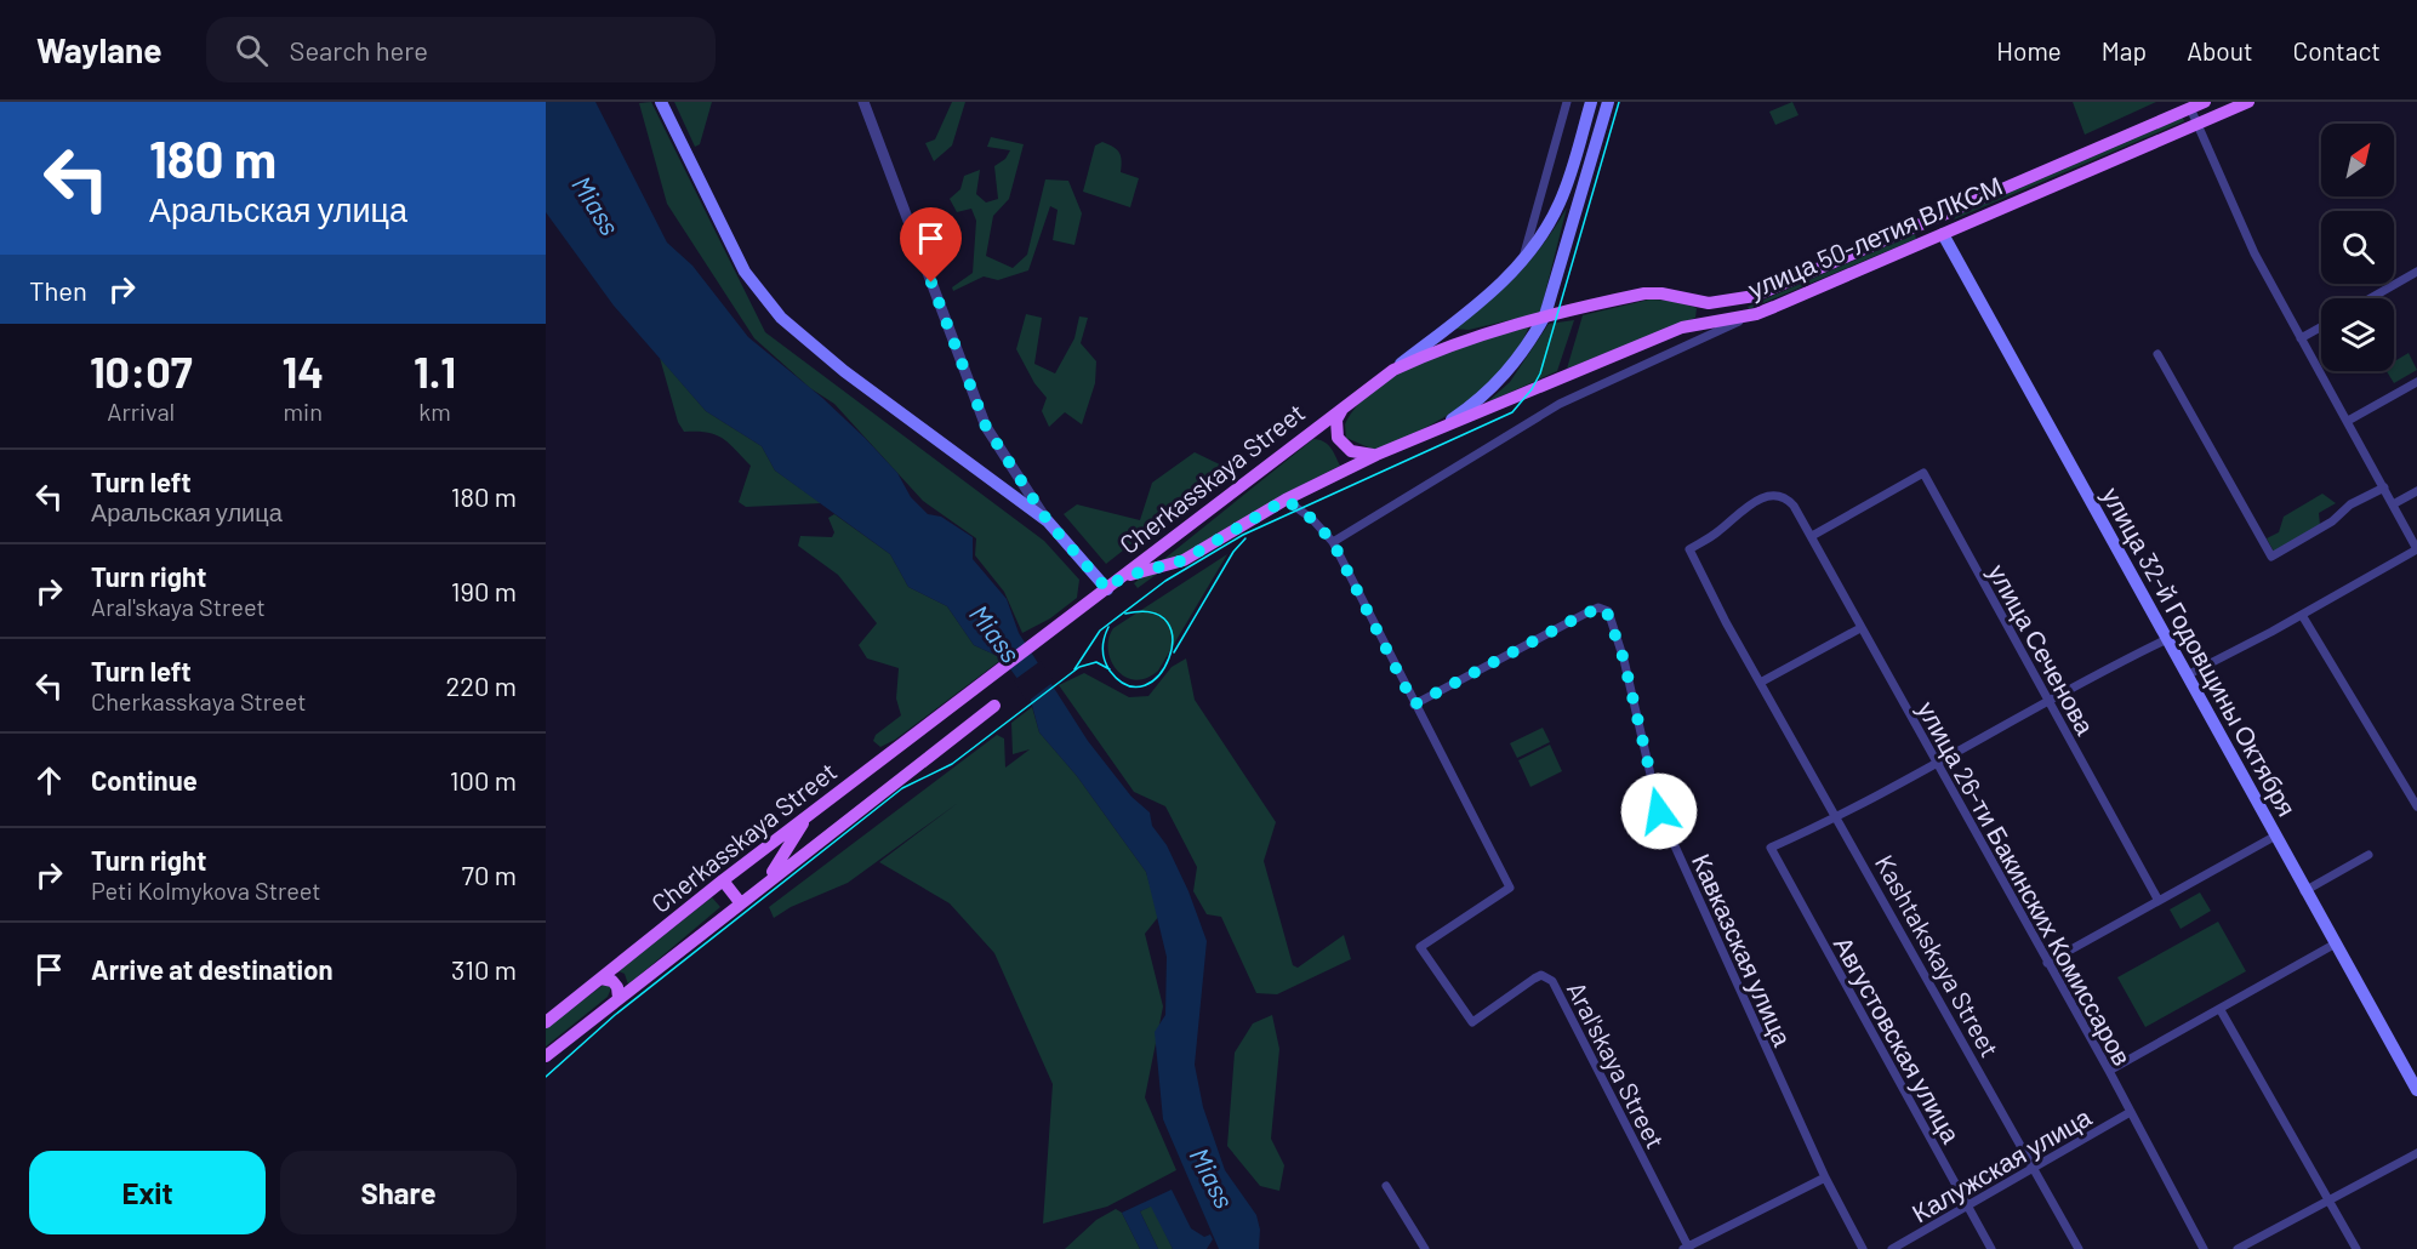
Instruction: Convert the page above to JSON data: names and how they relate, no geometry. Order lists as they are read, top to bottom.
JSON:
{
  "streets": {
    "main road": ["улица 50-летия ВЛКСМ", "Cherkasskaya Street", "улица 32-й Годовщины Октября"],
    "street": [
      "улица Сеченова",
      "улица 26-ти Бакинских Комиссаров",
      "Кавказская улица",
      "Kashtakskaya Street",
      "Августовская улица",
      "Aral'skaya Street",
      "Калужская улица"
    ]
  },
  "crossings": [
    ["улица 50-летия ВЛКСМ", "Cherkasskaya Street"],
    ["улица 50-летия ВЛКСМ", "улица 32-й Годовщины Октября"],
    ["Cherkasskaya Street", "Aral'skaya Street"],
    ["улица Сеченова", "улица 26-ти Бакинских Комиссаров"],
    ["улица 26-ти Бакинских Комиссаров", "Kashtakskaya Street"],
    ["улица 26-ти Бакинских Комиссаров", "Калужская улица"],
    ["Кавказская улица", "Aral'skaya Street"],
    ["Kashtakskaya Street", "Августовская улица"],
    ["Kashtakskaya Street", "Калужская улица"],
    ["Августовская улица", "Калужская улица"]
  ],
  "water": ["Miass"],
  "north": "top right",
  "page": {
    "header": "Waylane",
    "search": "Search here",
    "nav": [
      "Home",
      "Map",
      "About",
      "Contact"
    ],
    "turn": ["180 m", "Аральская улица"],
    "then": "Then",
    "eta": [
      "10:07",
      "Arrival",
      "14",
      "min",
      "1.1",
      "km"
    ],
    "list": [
      {
        "name": "Turn left",
        "note": "Аральская улица",
        "value": "180 m"
      },
      {
        "name": "Turn right",
        "note": "Aral'skaya Street",
        "value": "190 m"
      },
      {
        "name": "Turn left",
        "note": "Cherkasskaya Street",
        "value": "220 m"
      },
      {
        "name": "Continue",
        "value": "100 m"
      },
      {
        "name": "Turn right",
        "note": "Peti Kolmykova Street",
        "value": "70 m"
      },
      {
        "name": "Arrive at destination",
        "value": "310 m"
      }
    ],
    "buttons": ["Exit", "Share"]
  }
}
